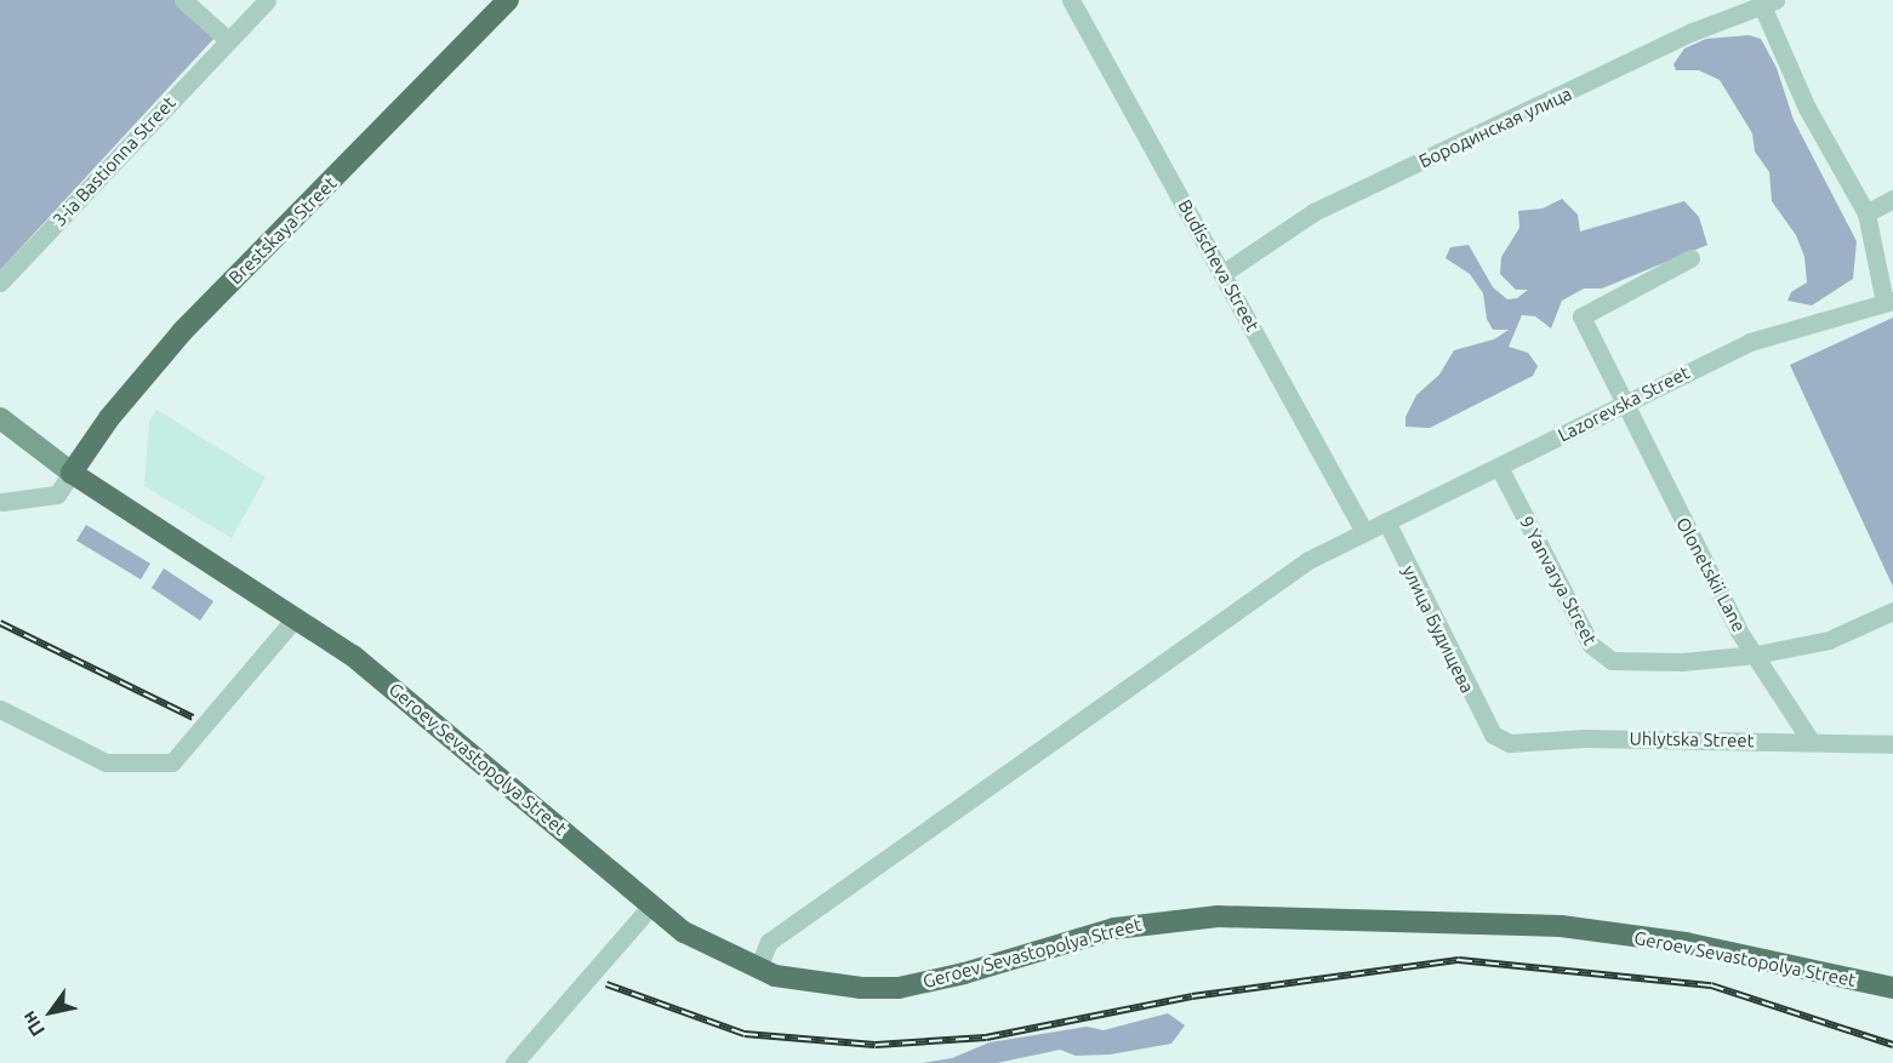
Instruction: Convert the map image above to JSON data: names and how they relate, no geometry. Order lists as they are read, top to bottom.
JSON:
{
  "streets": {
    "main road": ["Brestskaya Street", "Geroev Sevastopolya Street"],
    "street": [
      "Бородинская улица",
      "3-ia Bastionna Street",
      "Budischeva Street",
      "Lazorevska Street",
      "Olonetskii Lane",
      "9 Yanvarya Street",
      "улица Будищева",
      "Uhlytska Street"
    ]
  },
  "crossings": [
    ["Бородинская улица", "Budischeva Street"],
    ["Brestskaya Street", "Geroev Sevastopolya Street"],
    ["Budischeva Street", "Lazorevska Street"],
    ["Lazorevska Street", "Olonetskii Lane"],
    ["Lazorevska Street", "9 Yanvarya Street"],
    ["Lazorevska Street", "улица Будищева"],
    ["Lazorevska Street", "Geroev Sevastopolya Street"],
    ["Olonetskii Lane", "9 Yanvarya Street"],
    ["Olonetskii Lane", "Uhlytska Street"],
    ["улица Будищева", "Uhlytska Street"]
  ],
  "north": "bottom left"
}
